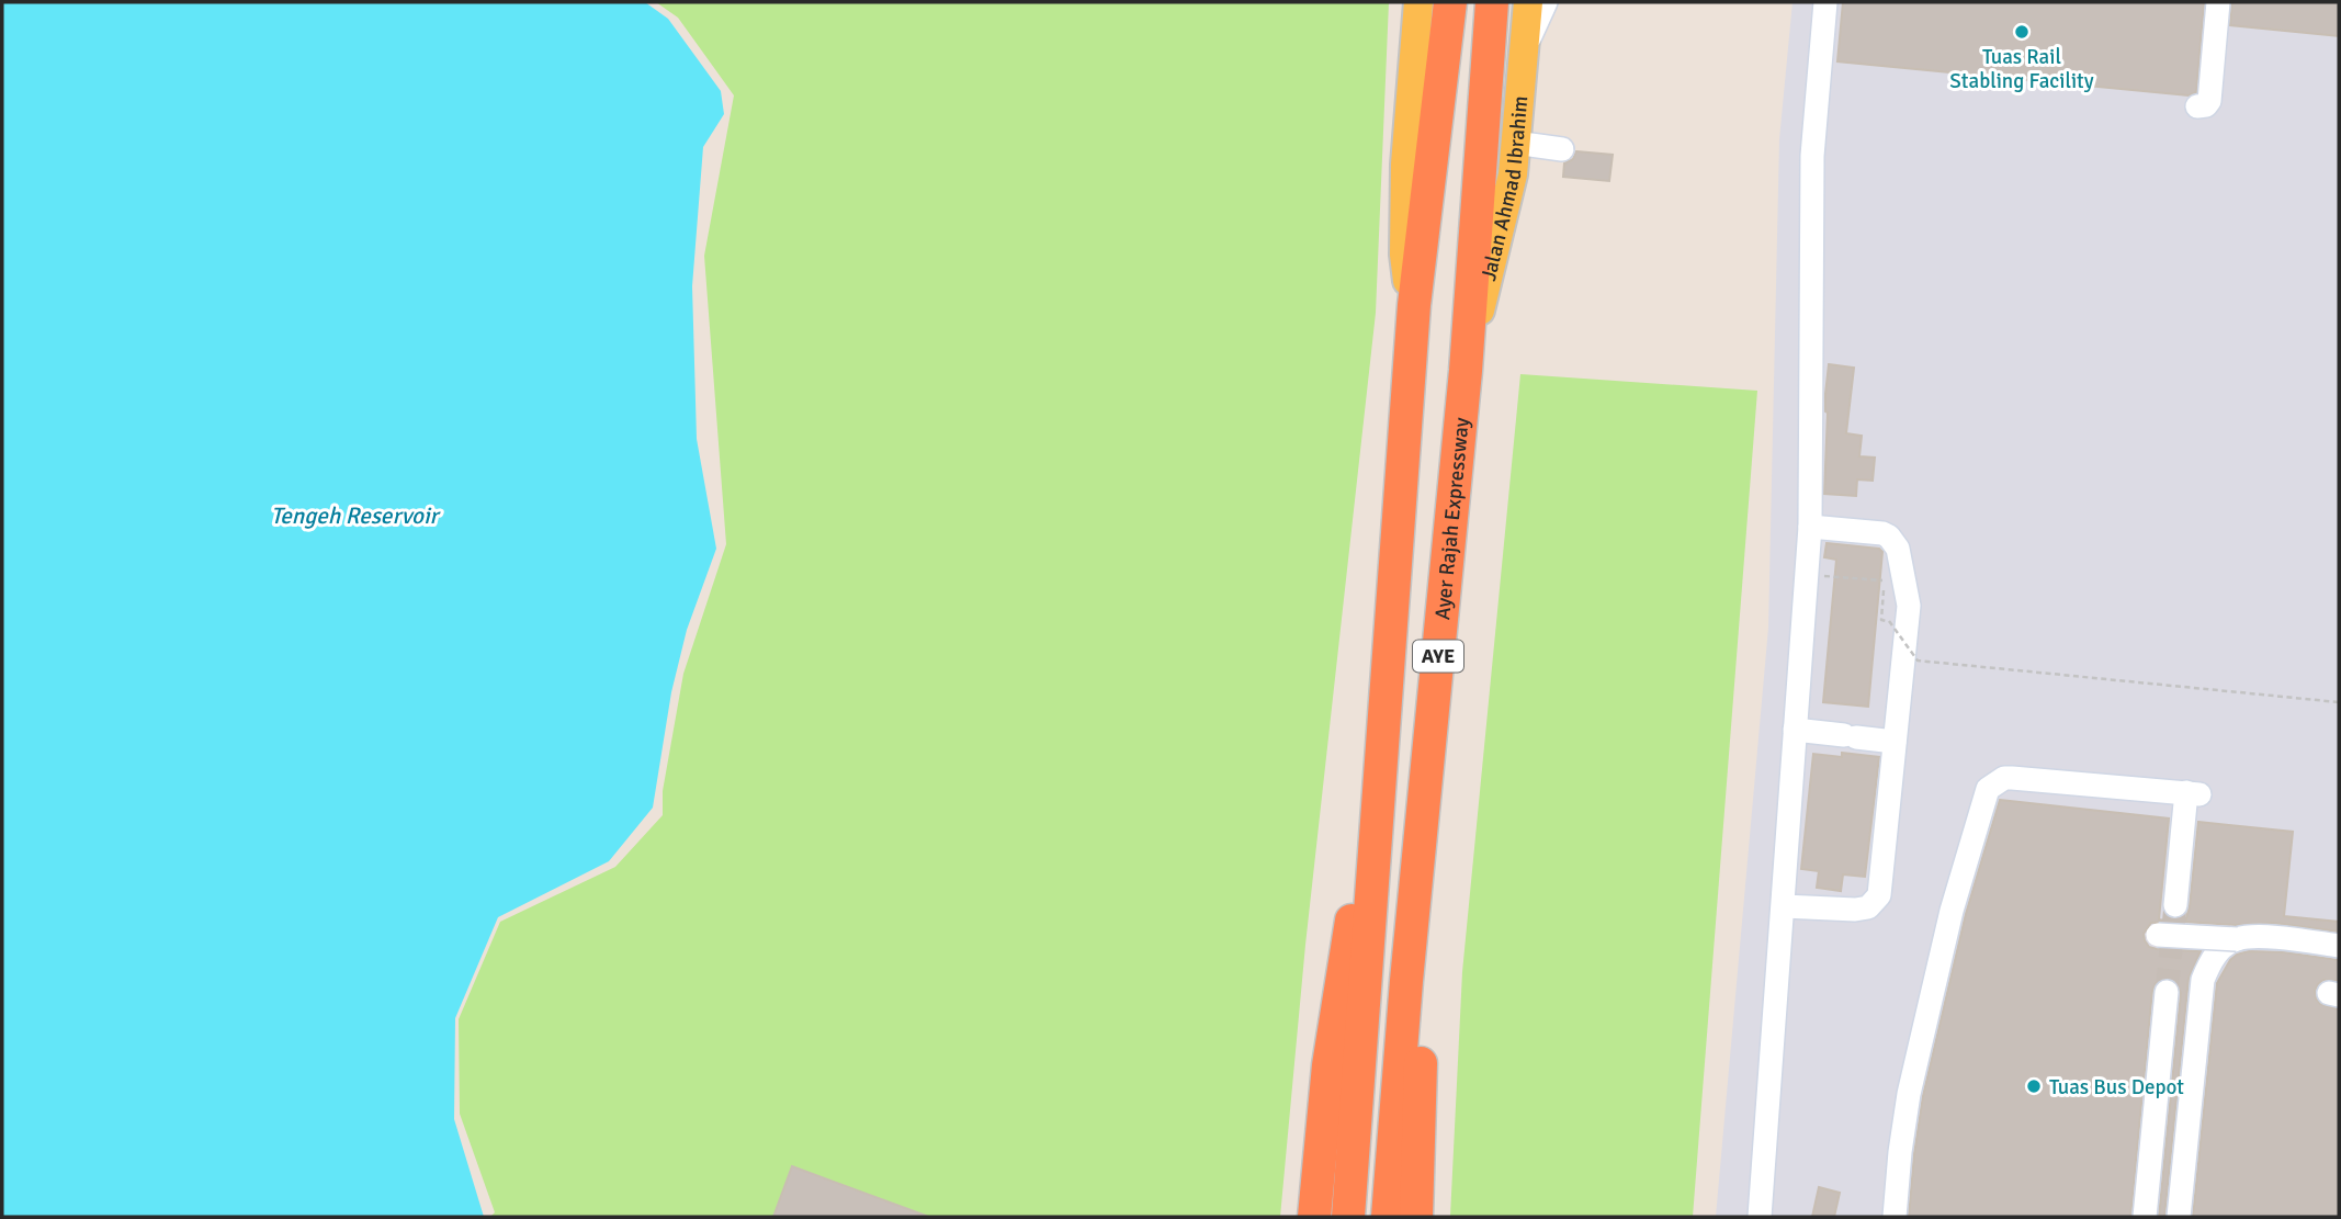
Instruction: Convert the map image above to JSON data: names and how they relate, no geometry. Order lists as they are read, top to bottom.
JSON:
{
  "streets": {
    "highway": ["Ayer Rajah Expressway", "AYE"],
    "main road": ["Jalan Ahmad Ibrahim"]
  },
  "crossings": [
    ["Jalan Ahmad Ibrahim", "Ayer Rajah Expressway"]
  ],
  "water": ["Tengeh Reservoir"],
  "places": ["Tuas Rail Stabling Facility", "Tuas Bus Depot"]
}
